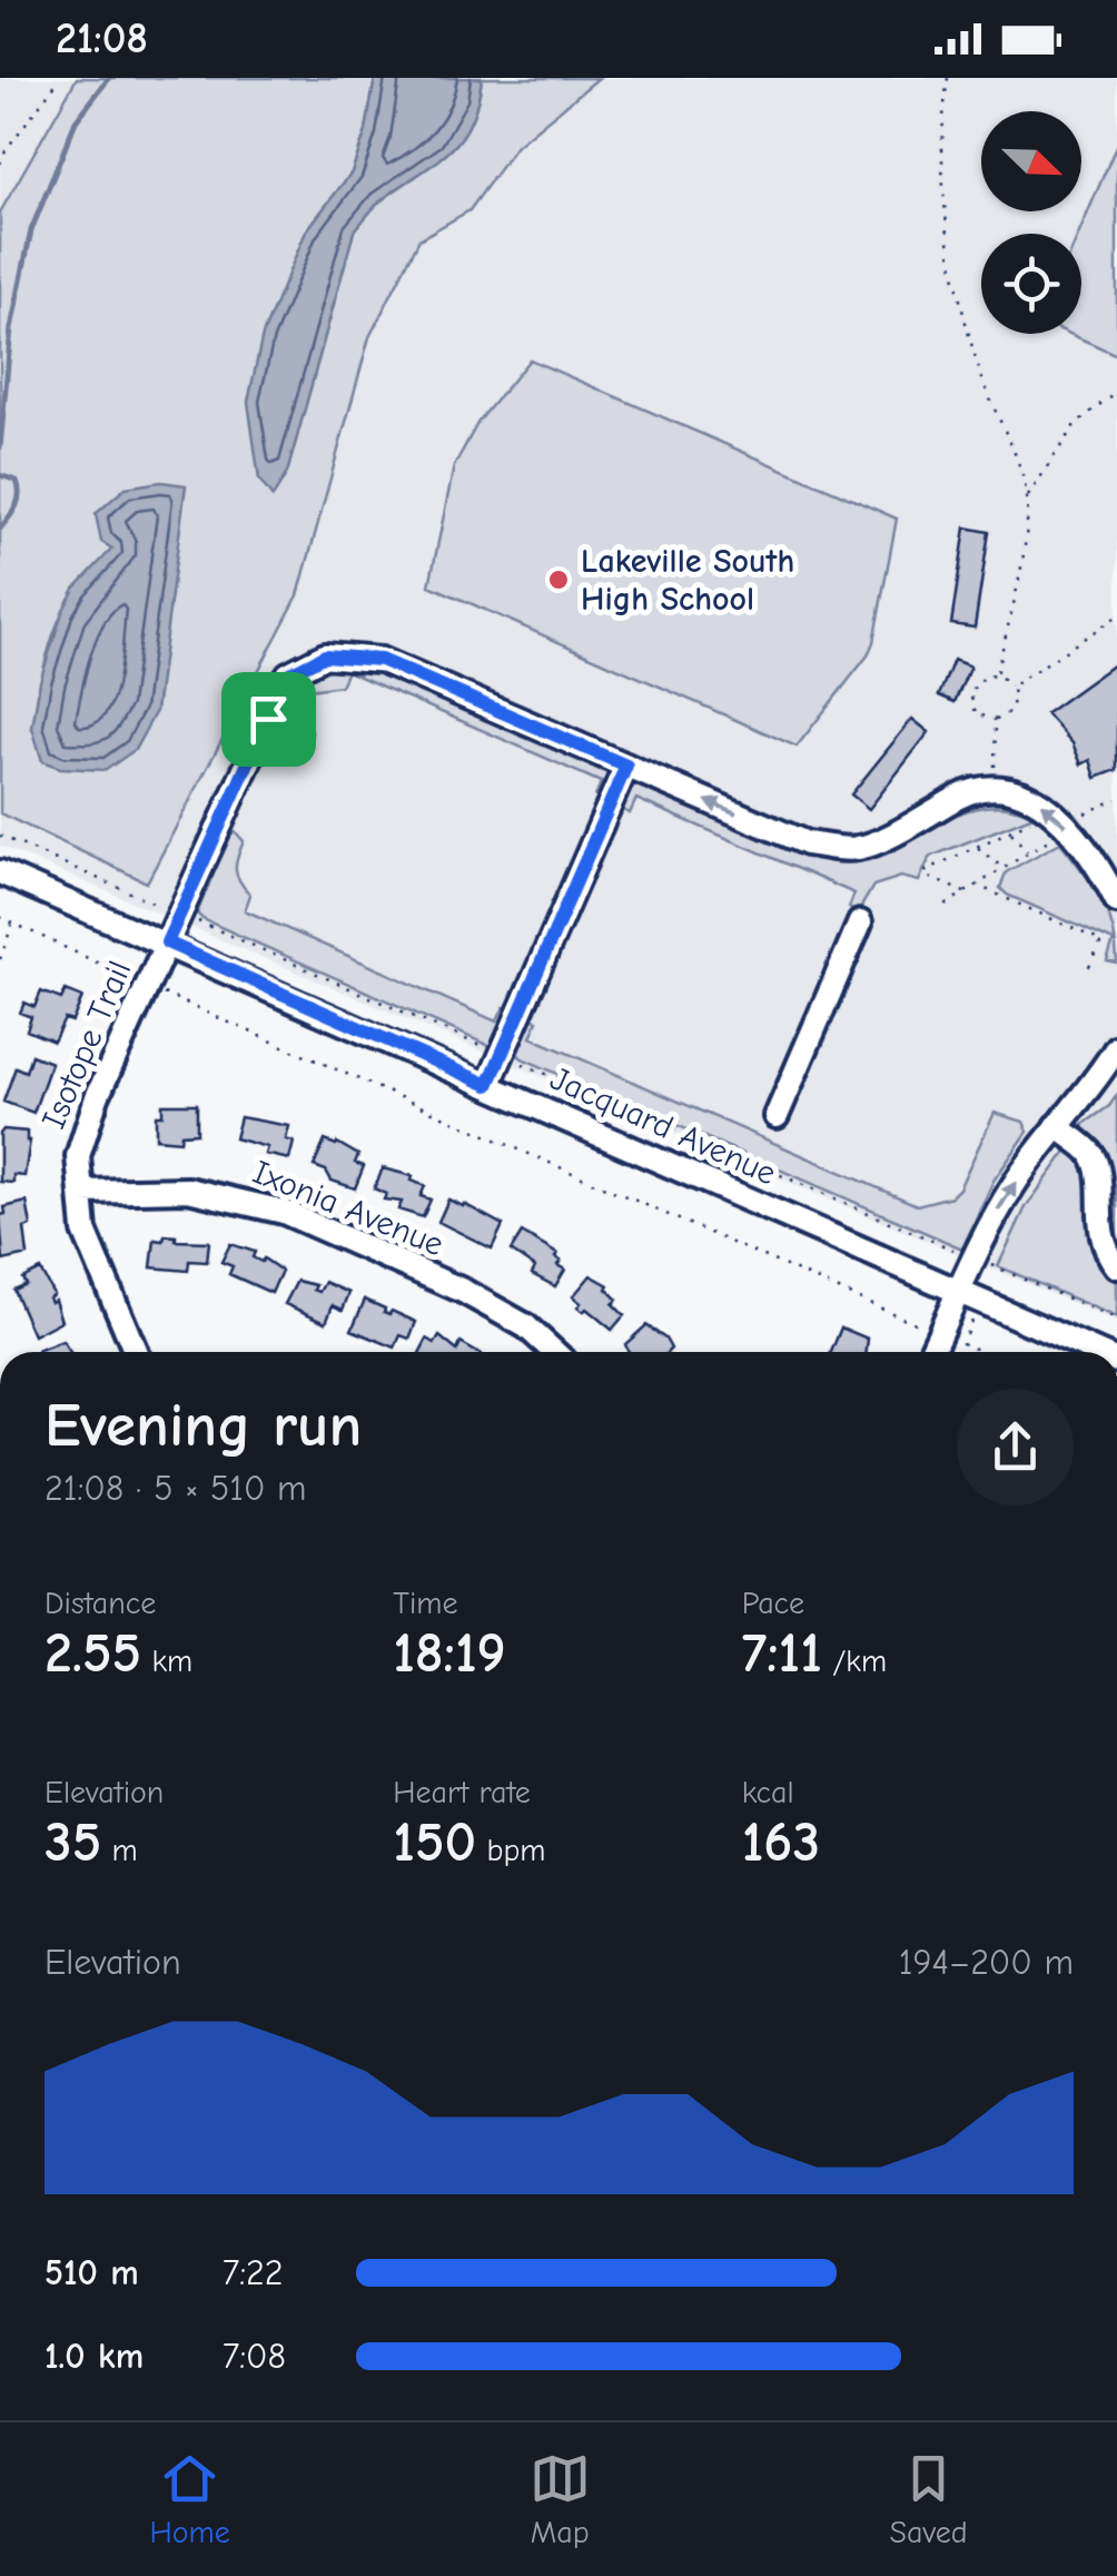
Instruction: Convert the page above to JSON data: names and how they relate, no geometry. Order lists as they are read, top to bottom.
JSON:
{
  "streets": {
    "street": ["Isotope Trail", "Jacquard Avenue", "Ixonia Avenue"]
  },
  "crossings": [
    ["Isotope Trail", "Jacquard Avenue"],
    ["Isotope Trail", "Ixonia Avenue"]
  ],
  "places": ["Lakeville South High School"],
  "north": "bottom right",
  "page": {
    "status": "21:08",
    "heading": ["Evening run", "21:08 · 5 × 510 m"],
    "stats": [
      ["Distance", "2.55 km"],
      ["Time", "18:19"],
      ["Pace", "7:11 /km"],
      ["Elevation", "35 m"],
      ["Heart rate", "150 bpm"],
      ["kcal", "163"]
    ],
    "chart": ["Elevation", "194–200 m"],
    "list": [
      {
        "name": "510 m",
        "note": "7:22"
      },
      {
        "name": "1.0 km",
        "note": "7:08"
      }
    ],
    "tabs": ["Home", "Map", "Saved"]
  }
}
